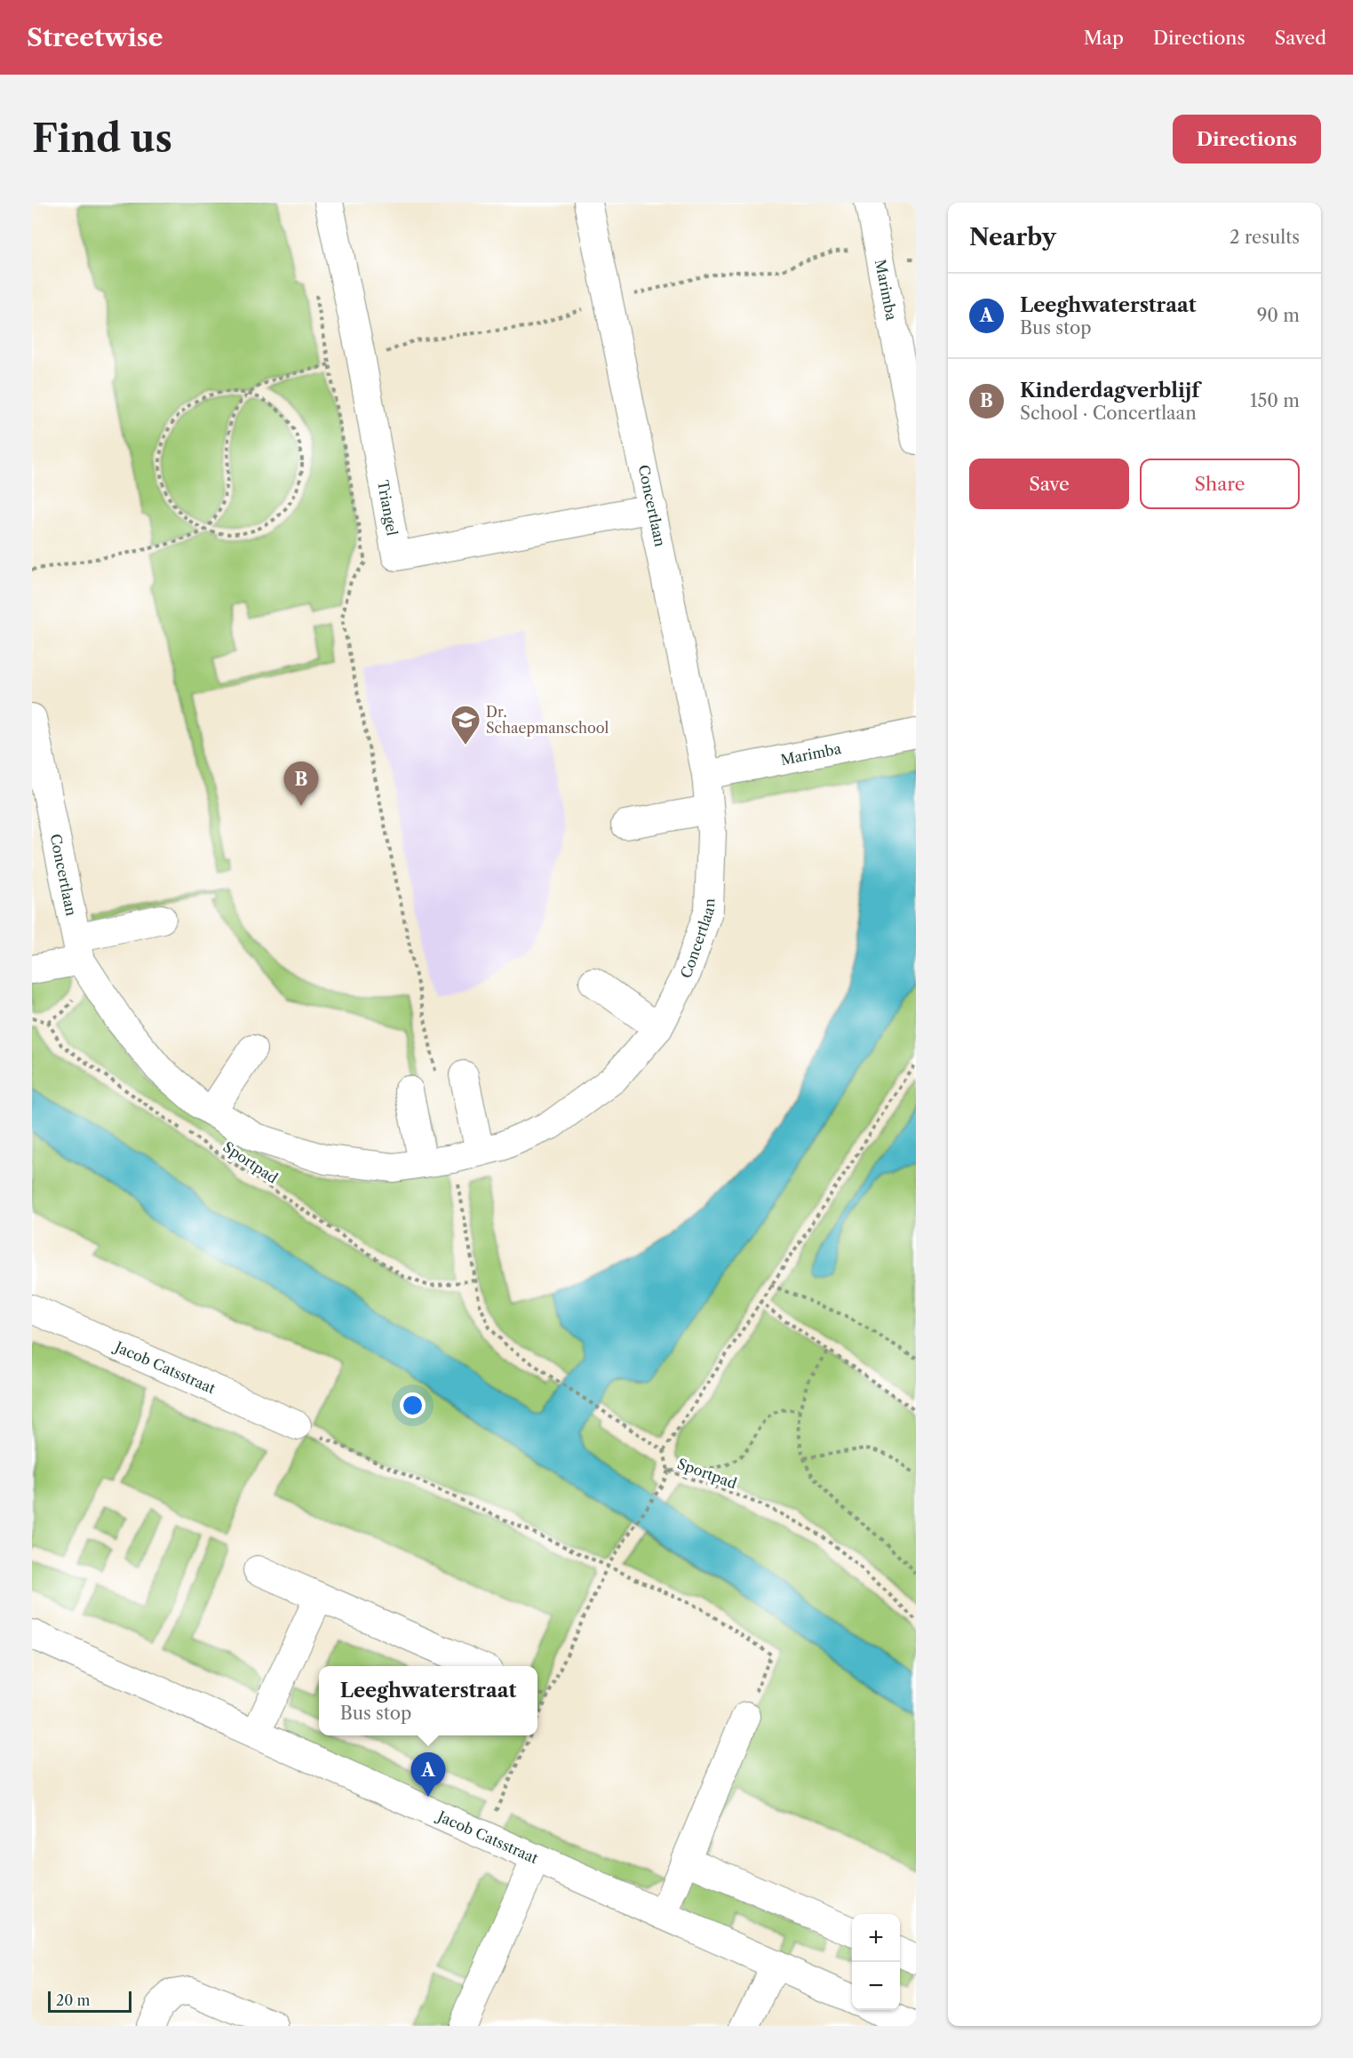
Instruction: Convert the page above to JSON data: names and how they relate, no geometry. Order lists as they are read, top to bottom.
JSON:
{
  "streets": {
    "street": [
      "Marimba",
      "Concertlaan",
      "Triangel",
      "Jacob Catsstraat"
    ],
    "path": ["Sportpad"]
  },
  "crossings": [
    ["Marimba", "Concertlaan"],
    ["Concertlaan", "Triangel"],
    ["Concertlaan", "Sportpad"]
  ],
  "places": {
    "school or university": ["Dr. Schaepmanschool"]
  },
  "scale_bar": "20 m",
  "page": {
    "header": "Streetwise",
    "nav": ["Map", "Directions", "Saved"],
    "buttons": [
      "Directions",
      ["Save", "Share"]
    ],
    "title": "Find us",
    "heading": ["Nearby", "2 results"],
    "list": [
      {
        "mark": "A",
        "name": "Leeghwaterstraat",
        "note": "Bus stop",
        "value": "90 m"
      },
      {
        "mark": "B",
        "name": "Kinderdagverblijf",
        "note": "School · Concertlaan",
        "value": "150 m"
      }
    ],
    "pins": ["B", "A"],
    "popup": ["Leeghwaterstraat", "Bus stop"],
    "map_buttons": ["+", "−"],
    "scale": "20 m"
  }
}
